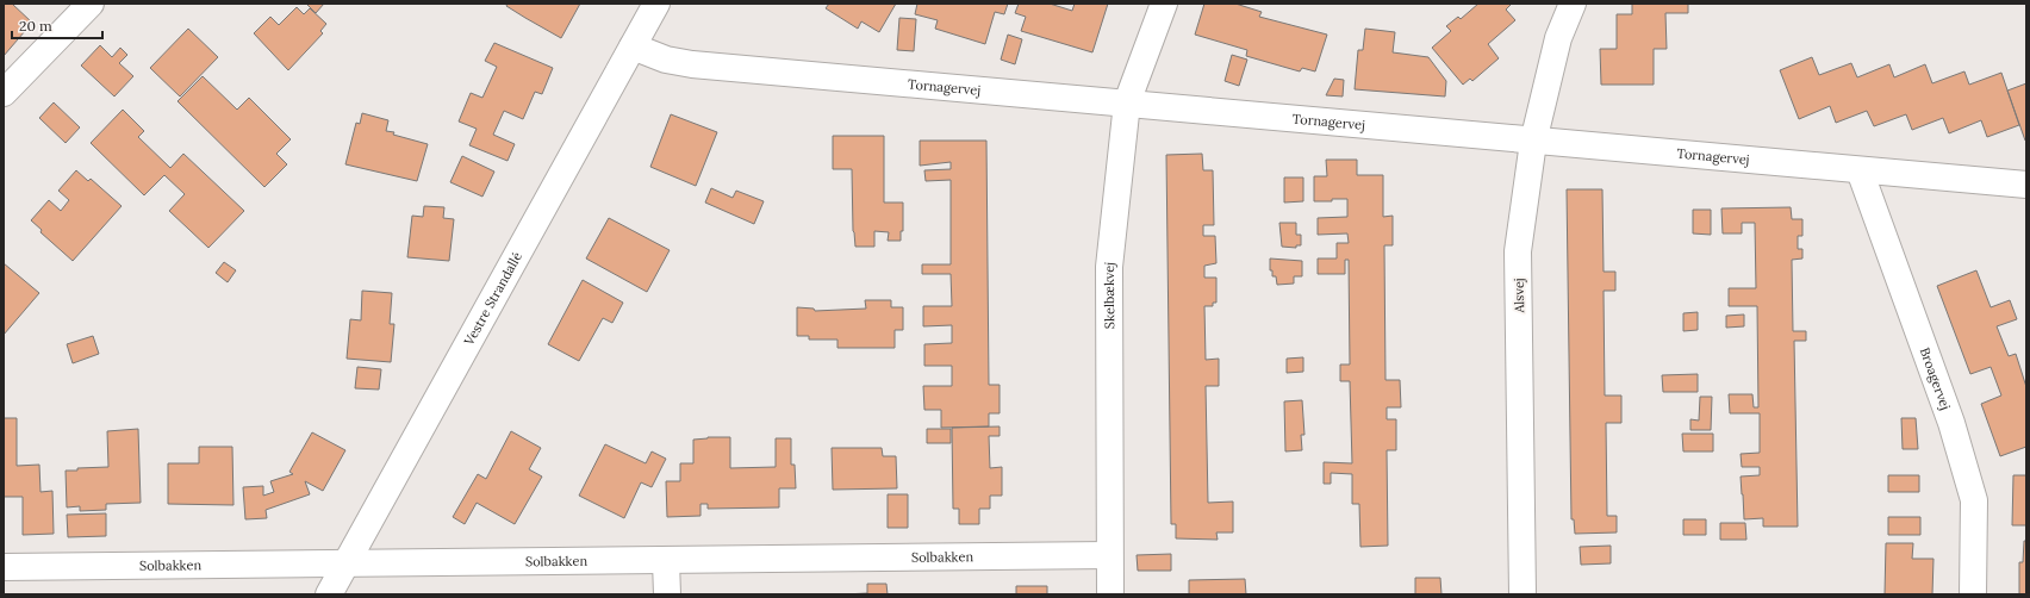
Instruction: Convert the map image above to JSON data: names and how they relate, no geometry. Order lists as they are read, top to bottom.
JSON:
{
  "streets": {
    "street": [
      "Tornagervej",
      "Skelbækvej",
      "Alsvej",
      "Vestre Strandallé",
      "Broagervej",
      "Solbakken"
    ]
  },
  "crossings": [
    ["Tornagervej", "Skelbækvej"],
    ["Tornagervej", "Alsvej"],
    ["Tornagervej", "Vestre Strandallé"],
    ["Tornagervej", "Broagervej"],
    ["Skelbækvej", "Solbakken"],
    ["Vestre Strandallé", "Solbakken"]
  ],
  "scale_bar": "20 m"
}
